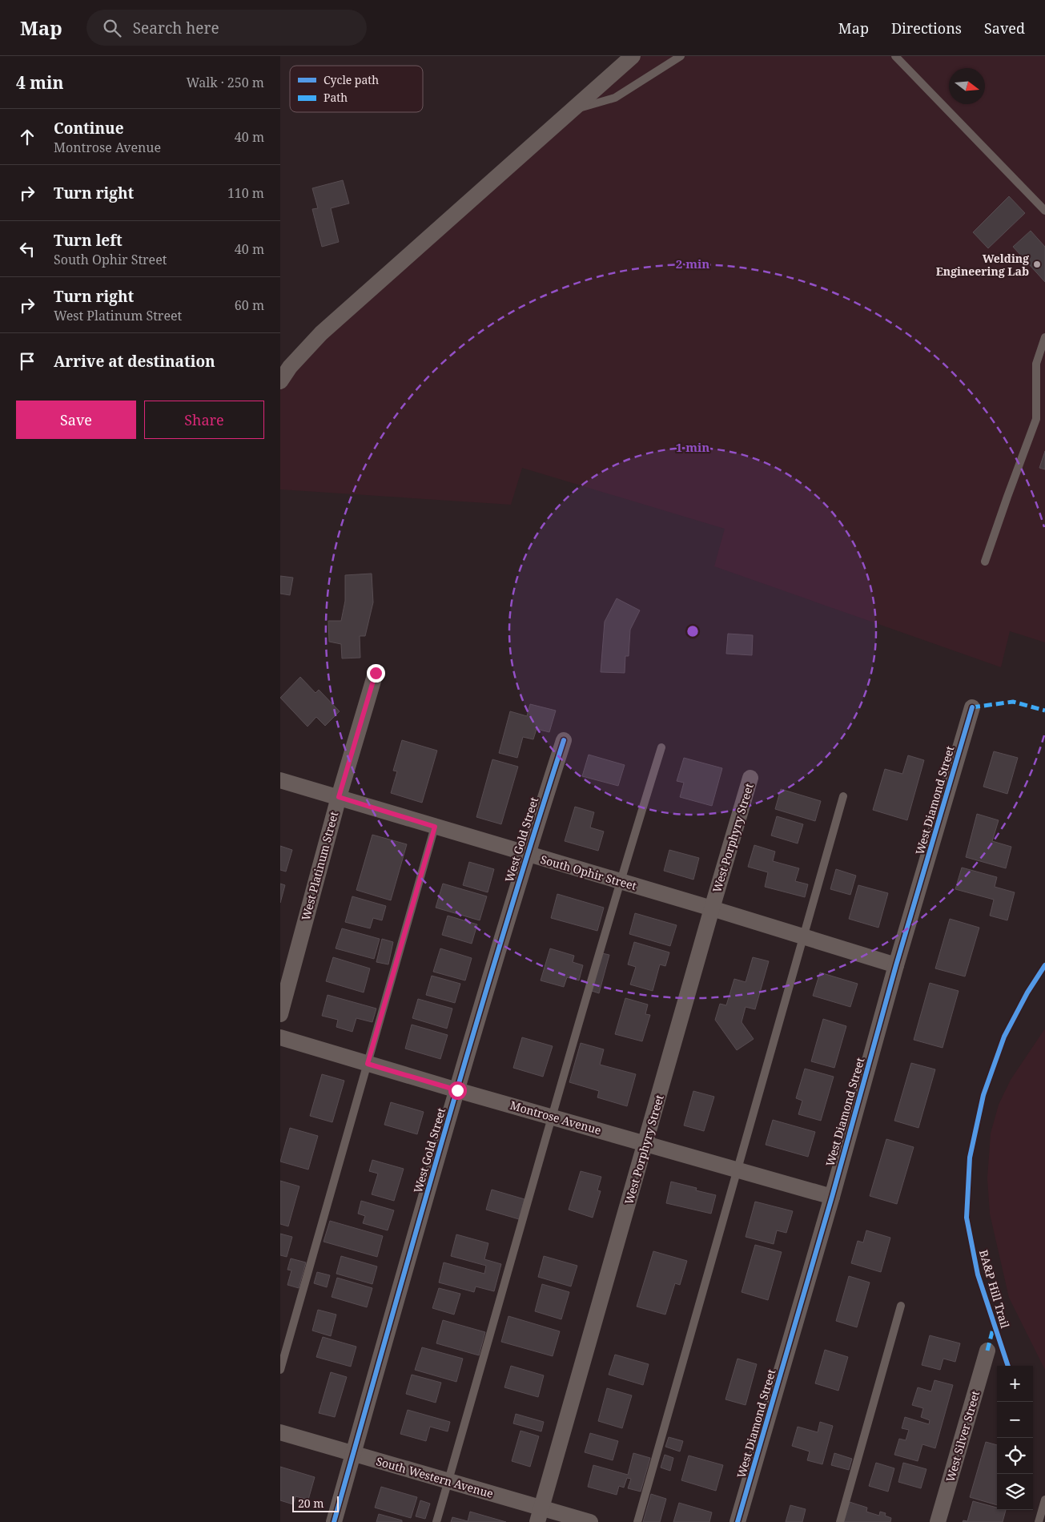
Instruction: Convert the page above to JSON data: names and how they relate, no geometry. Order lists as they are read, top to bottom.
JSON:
{
  "streets": {
    "street": [
      "West Diamond Street",
      "West Porphyry Street",
      "West Gold Street",
      "West Platinum Street",
      "South Ophir Street",
      "Montrose Avenue",
      "West Silver Street",
      "South Western Avenue"
    ],
    "cycle path": ["BA&P Hill Trail"]
  },
  "crossings": [
    ["West Diamond Street", "South Ophir Street"],
    ["West Diamond Street", "Montrose Avenue"],
    ["West Porphyry Street", "South Ophir Street"],
    ["West Porphyry Street", "Montrose Avenue"],
    ["West Porphyry Street", "South Western Avenue"],
    ["West Gold Street", "South Ophir Street"],
    ["West Gold Street", "Montrose Avenue"],
    ["West Gold Street", "South Western Avenue"],
    ["West Platinum Street", "South Ophir Street"]
  ],
  "places": ["Welding Engineering Lab"],
  "legend": ["Cycle path", "Path"],
  "scale_bar": "20 m",
  "north": "right",
  "page": {
    "header": "Map",
    "search": "Search here",
    "nav": ["Map", "Directions", "Saved"],
    "heading": ["4 min", "Walk · 250 m"],
    "list": [
      ["Continue", "Montrose Avenue", "40 m"],
      ["Turn right", "110 m"],
      ["Turn left", "South Ophir Street", "40 m"],
      ["Turn right", "West Platinum Street", "60 m"],
      "Arrive at destination"
    ],
    "buttons": ["Save", "Share"],
    "map_buttons": ["+", "−"],
    "scale": "20 m"
  },
  "rings": ["2 min", "1 min"]
}
